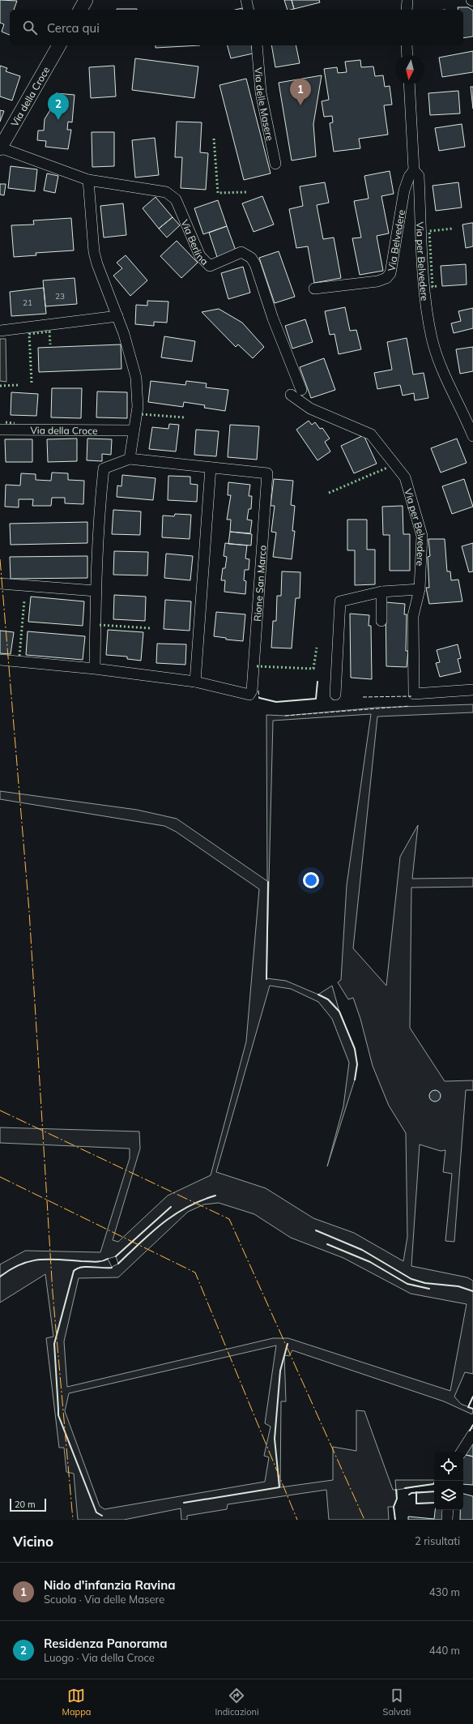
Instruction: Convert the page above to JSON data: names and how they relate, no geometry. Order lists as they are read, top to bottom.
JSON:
{
  "streets": {
    "street": [
      "Via della Croce",
      "Via delle Masere",
      "Via Berlina",
      "Via Belvedere",
      "Via per Belvedere",
      "Rione San Marco"
    ]
  },
  "crossings": [
    ["Via della Croce", "Via Berlina"],
    ["Via Belvedere", "Via per Belvedere"]
  ],
  "house_numbers": ["23", "21"],
  "scale_bar": "20 m",
  "north": "bottom",
  "page": {
    "search": "Cerca qui",
    "pins": ["1", "2"],
    "scale": "20 m",
    "heading": ["Vicino", "2 risultati"],
    "list": [
      {
        "mark": "1",
        "name": "Nido d'infanzia Ravina",
        "note": "Scuola · Via delle Masere",
        "value": "430 m"
      },
      {
        "mark": "2",
        "name": "Residenza Panorama",
        "note": "Luogo · Via della Croce",
        "value": "440 m"
      }
    ],
    "nav": ["Mappa", "Indicazioni", "Salvati"]
  }
}
